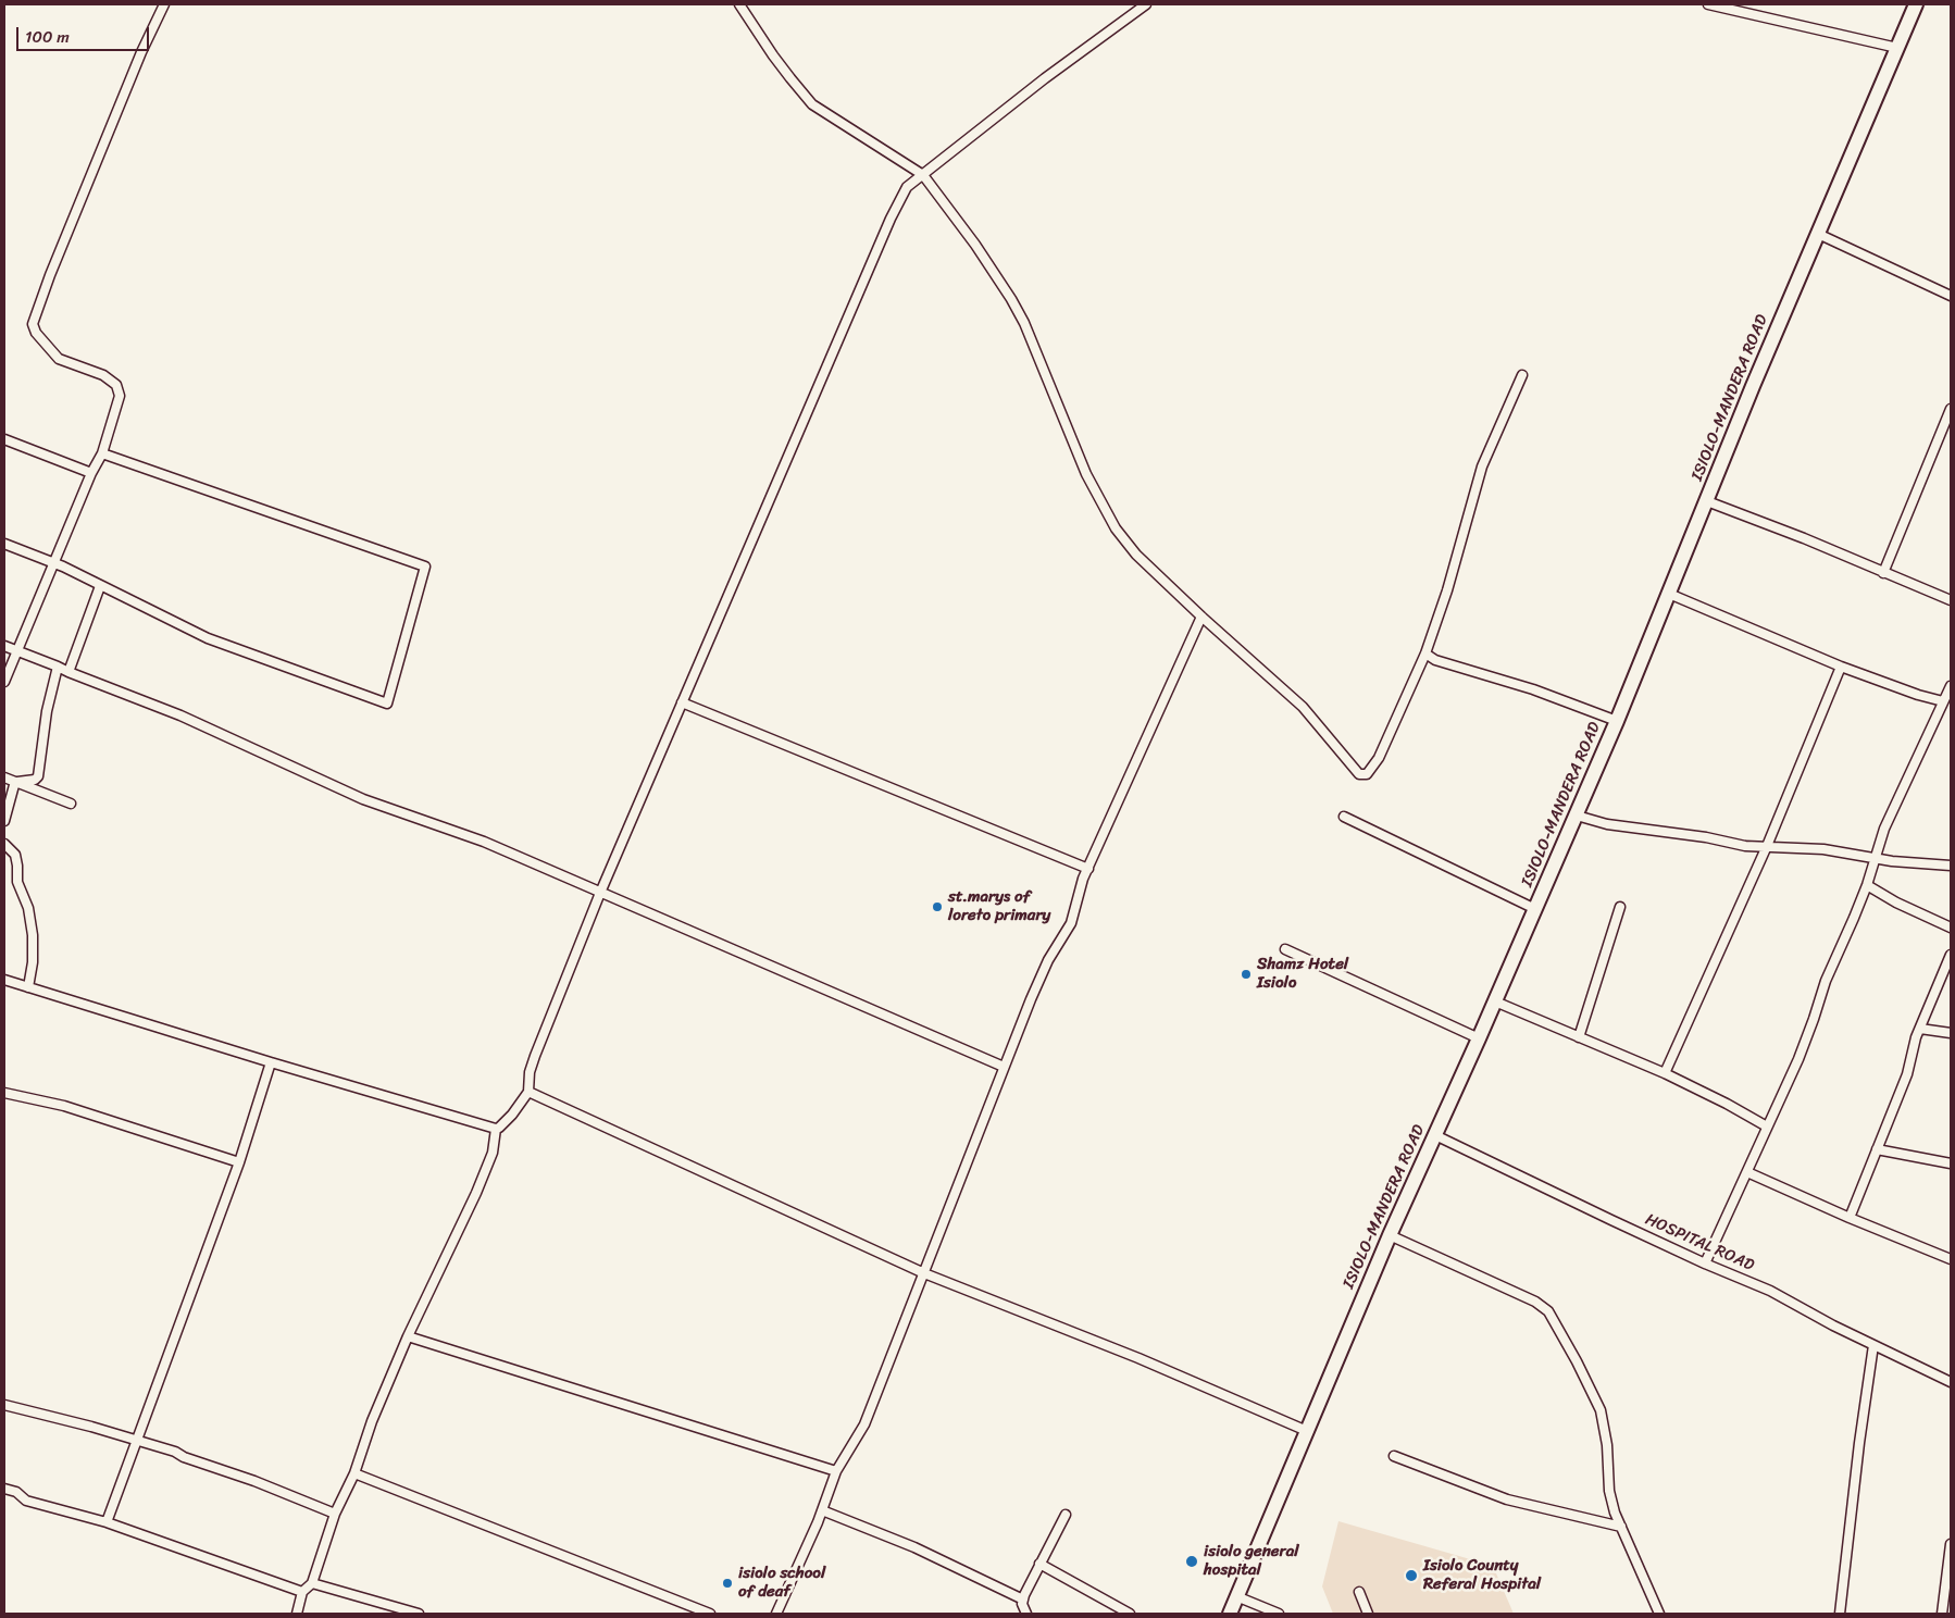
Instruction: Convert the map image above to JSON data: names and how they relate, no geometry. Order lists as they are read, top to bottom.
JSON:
{
  "streets": {
    "highway": ["ISIOLO-MANDERA ROAD"],
    "street": ["HOSPITAL ROAD"]
  },
  "crossings": [
    ["ISIOLO-MANDERA ROAD", "HOSPITAL ROAD"]
  ],
  "places": [
    "st.marys of loreto primary",
    "Shamz Hotel Isiolo",
    "isiolo general hospital",
    "Isiolo County Referal Hospital",
    "isiolo school of deaf"
  ],
  "scale_bar": "100 m"
}
